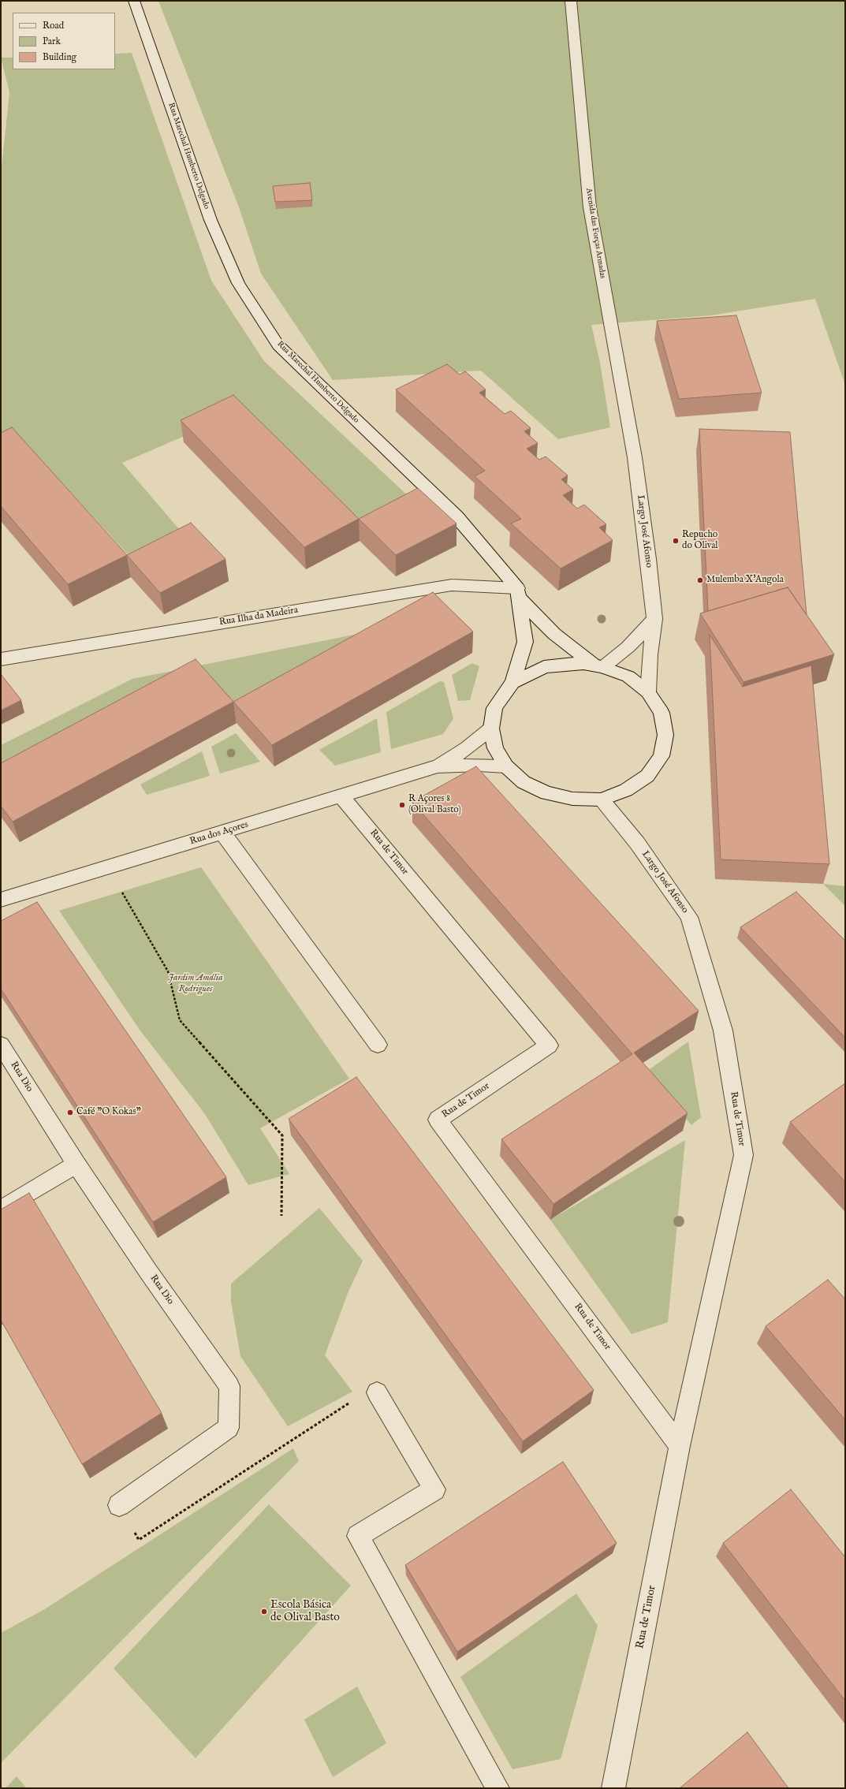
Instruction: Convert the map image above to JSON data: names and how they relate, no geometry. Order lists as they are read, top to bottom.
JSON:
{
  "streets": {
    "street": [
      "Rua Marechal Humberto Delgado",
      "Avenida das Forças Armadas",
      "Largo José Afonso",
      "Rua Ilha da Madeira",
      "Rua dos Açores",
      "Rua de Timor",
      "Rua Dio"
    ]
  },
  "crossings": [
    ["Rua Marechal Humberto Delgado", "Rua Ilha da Madeira"],
    ["Avenida das Forças Armadas", "Largo José Afonso"],
    ["Largo José Afonso", "Rua de Timor"],
    ["Rua dos Açores", "Rua de Timor"]
  ],
  "parks": ["Jardim Amália Rodrigues"],
  "places": [
    "Repucho do Olival",
    "Mulemba X'Angola",
    "R Açores 8 (Olival Basto)",
    "Café \"O Kokas\"",
    "Escola Básica de Olival Basto"
  ],
  "legend": ["Road", "Park", "Building"]
}
